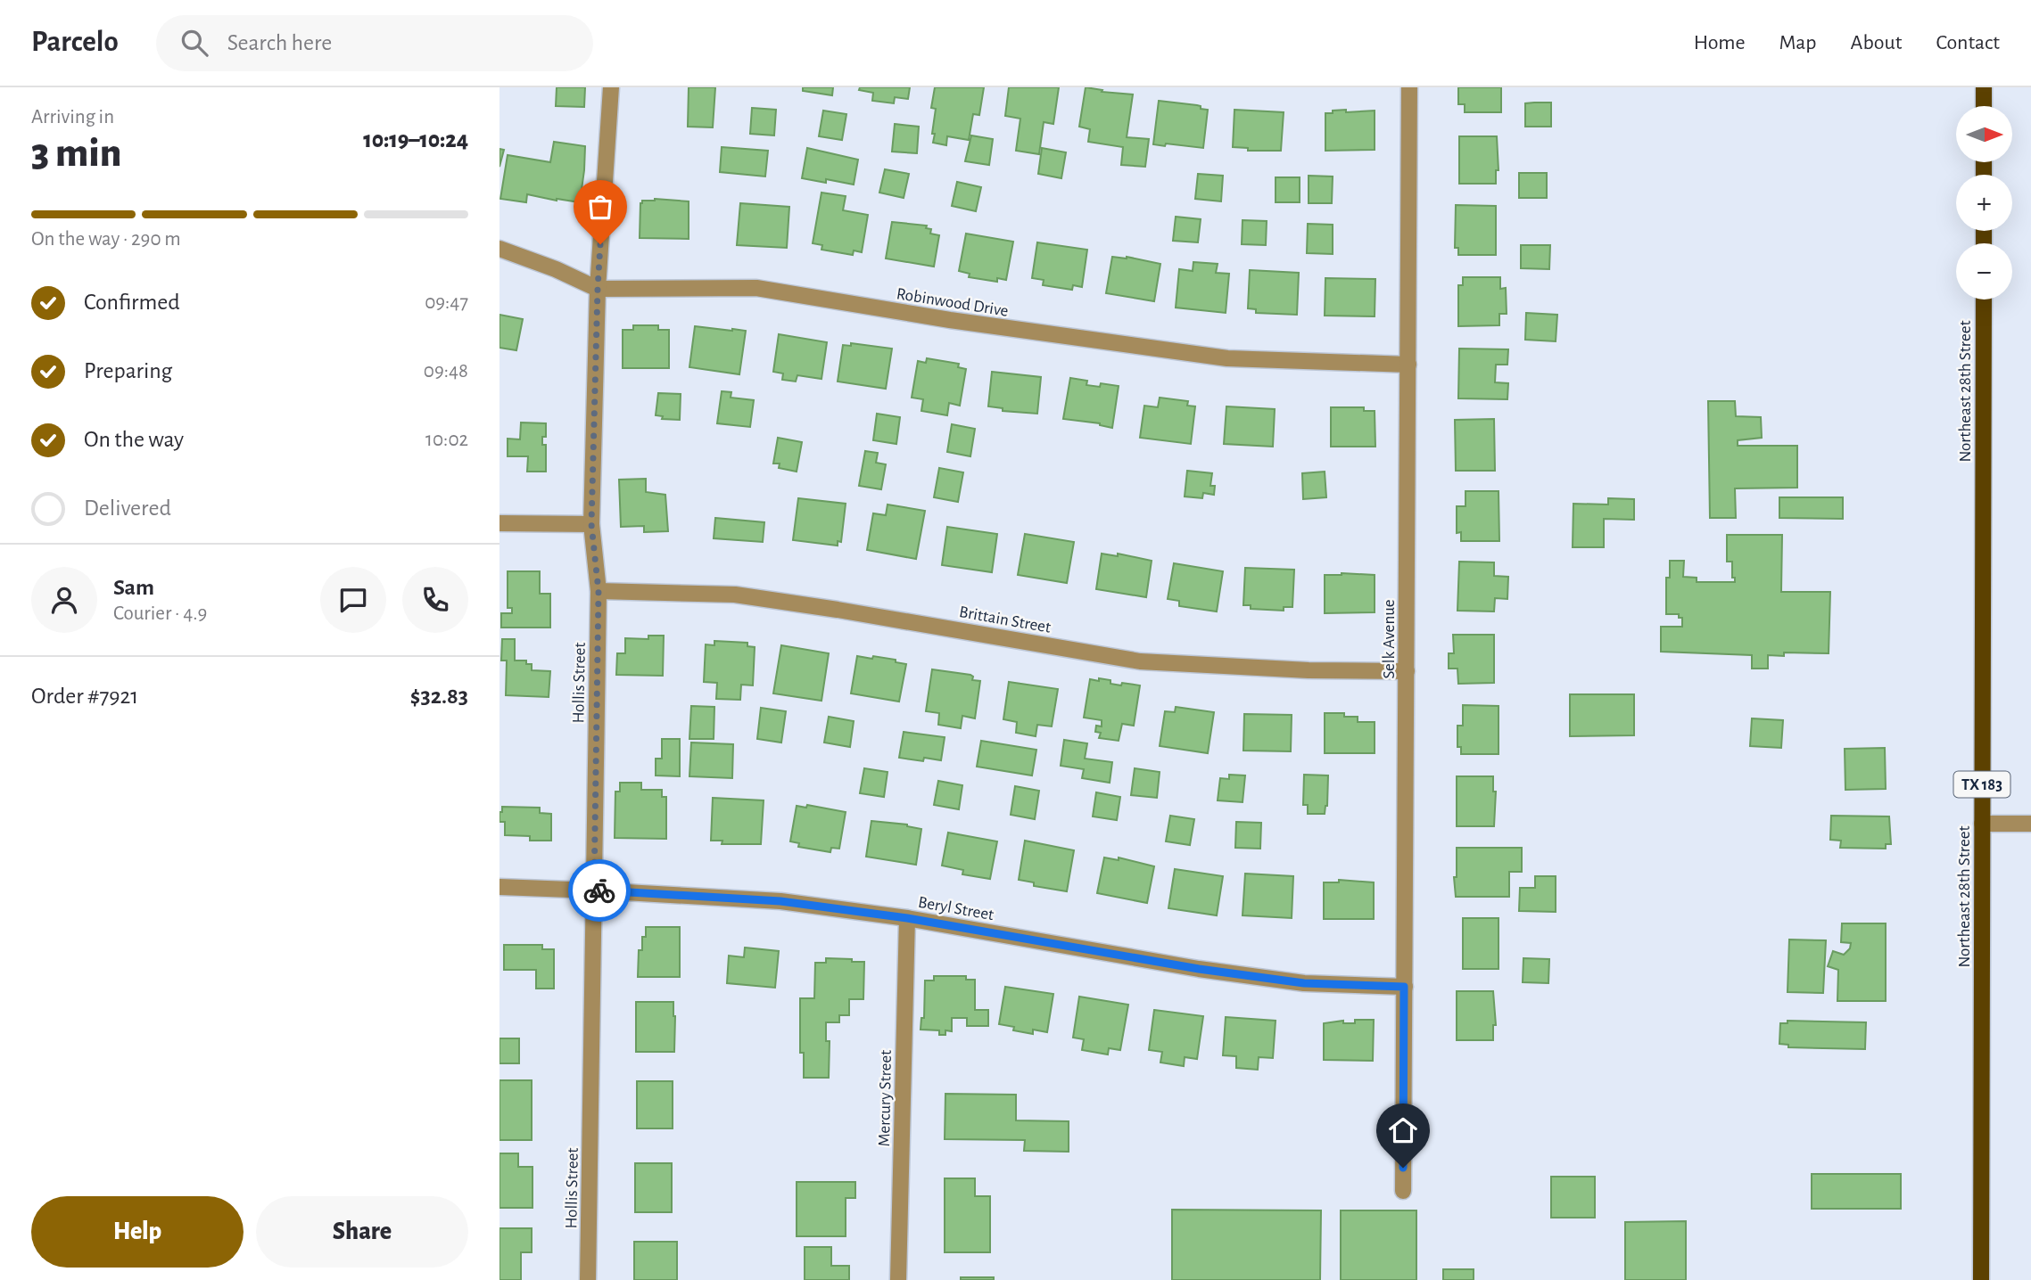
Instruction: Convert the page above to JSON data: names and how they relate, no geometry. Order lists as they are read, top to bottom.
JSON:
{
  "streets": {
    "main road": ["Northeast 28th Street", "TX 183"],
    "street": [
      "Robinwood Drive",
      "Brittain Street",
      "Selk Avenue",
      "Hollis Street",
      "Beryl Street",
      "Mercury Street"
    ]
  },
  "crossings": [
    ["Robinwood Drive", "Selk Avenue"],
    ["Robinwood Drive", "Hollis Street"],
    ["Brittain Street", "Selk Avenue"],
    ["Brittain Street", "Hollis Street"],
    ["Selk Avenue", "Beryl Street"],
    ["Hollis Street", "Beryl Street"],
    ["Beryl Street", "Mercury Street"]
  ],
  "north": "right",
  "page": {
    "header": "Parcelo",
    "search": "Search here",
    "nav": [
      "Home",
      "Map",
      "About",
      "Contact"
    ],
    "heading": ["3 min", "Arriving in", "10:19–10:24"],
    "panel": [
      "Sam",
      "Courier · 4.9",
      "Order #7921",
      "$32.83"
    ],
    "map_buttons": ["+", "−"],
    "bar": "On the way · 290 m",
    "list": [
      ["Confirmed", "09:47"],
      ["Preparing", "09:48"],
      ["On the way", "10:02"],
      "Delivered"
    ],
    "buttons": ["Help", "Share"]
  }
}
